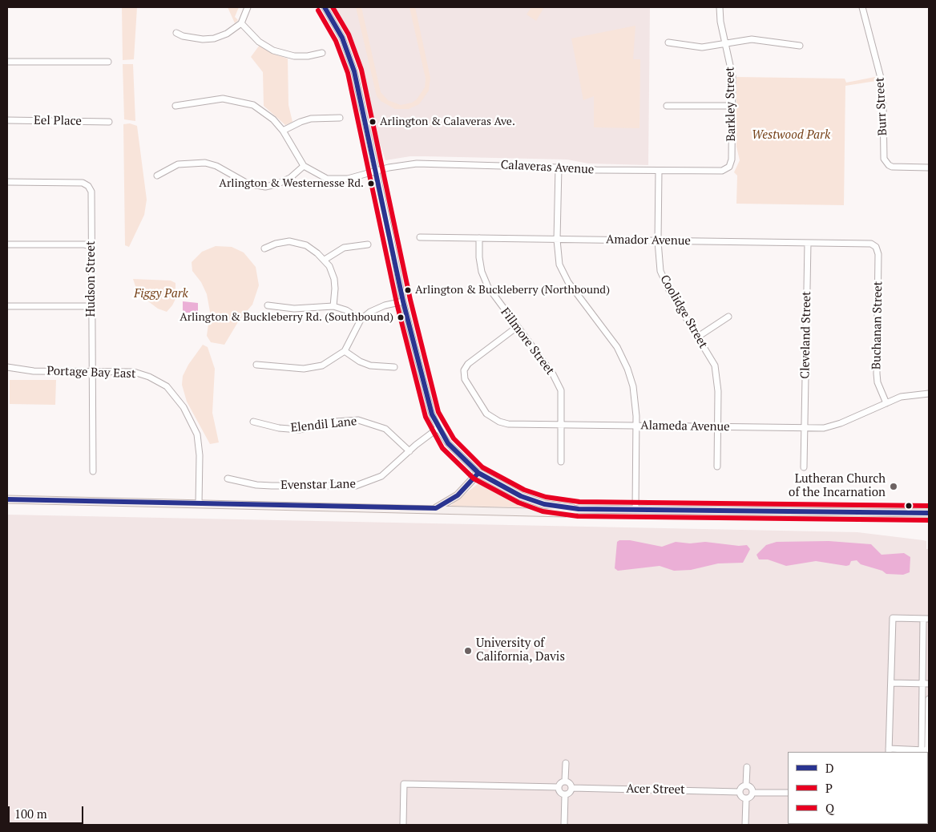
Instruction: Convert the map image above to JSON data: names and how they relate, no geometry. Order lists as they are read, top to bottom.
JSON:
{
  "streets": {
    "street": [
      "Barkley Street",
      "Burr Street",
      "Eel Place",
      "Calaveras Avenue",
      "Amador Avenue",
      "Hudson Street",
      "Coolidge Street",
      "Buchanan Street",
      "Cleveland Street",
      "Fillmore Street",
      "Portage Bay East",
      "Elendil Lane",
      "Alameda Avenue",
      "Evenstar Lane",
      "Acer Street"
    ]
  },
  "crossings": [
    ["Barkley Street", "Calaveras Avenue"],
    ["Calaveras Avenue", "Coolidge Street"],
    ["Amador Avenue", "Coolidge Street"],
    ["Amador Avenue", "Buchanan Street"],
    ["Amador Avenue", "Cleveland Street"],
    ["Amador Avenue", "Fillmore Street"],
    ["Hudson Street", "Portage Bay East"],
    ["Coolidge Street", "Alameda Avenue"],
    ["Buchanan Street", "Alameda Avenue"],
    ["Cleveland Street", "Alameda Avenue"],
    ["Fillmore Street", "Alameda Avenue"],
    ["Elendil Lane", "Evenstar Lane"]
  ],
  "parks": ["Westwood Park", "Figgy Park"],
  "places": [
    "Arlington & Calaveras Ave.",
    "Arlington & Westernesse Rd.",
    "Arlington & Buckleberry (Northbound)",
    "Arlington & Buckleberry Rd. (Southbound)",
    "Lutheran Church of the Incarnation",
    "University of California, Davis"
  ],
  "lines": ["transit line D", "transit line Q", "transit line P"],
  "legend": ["D", "P", "Q"],
  "scale_bar": "100 m"
}
